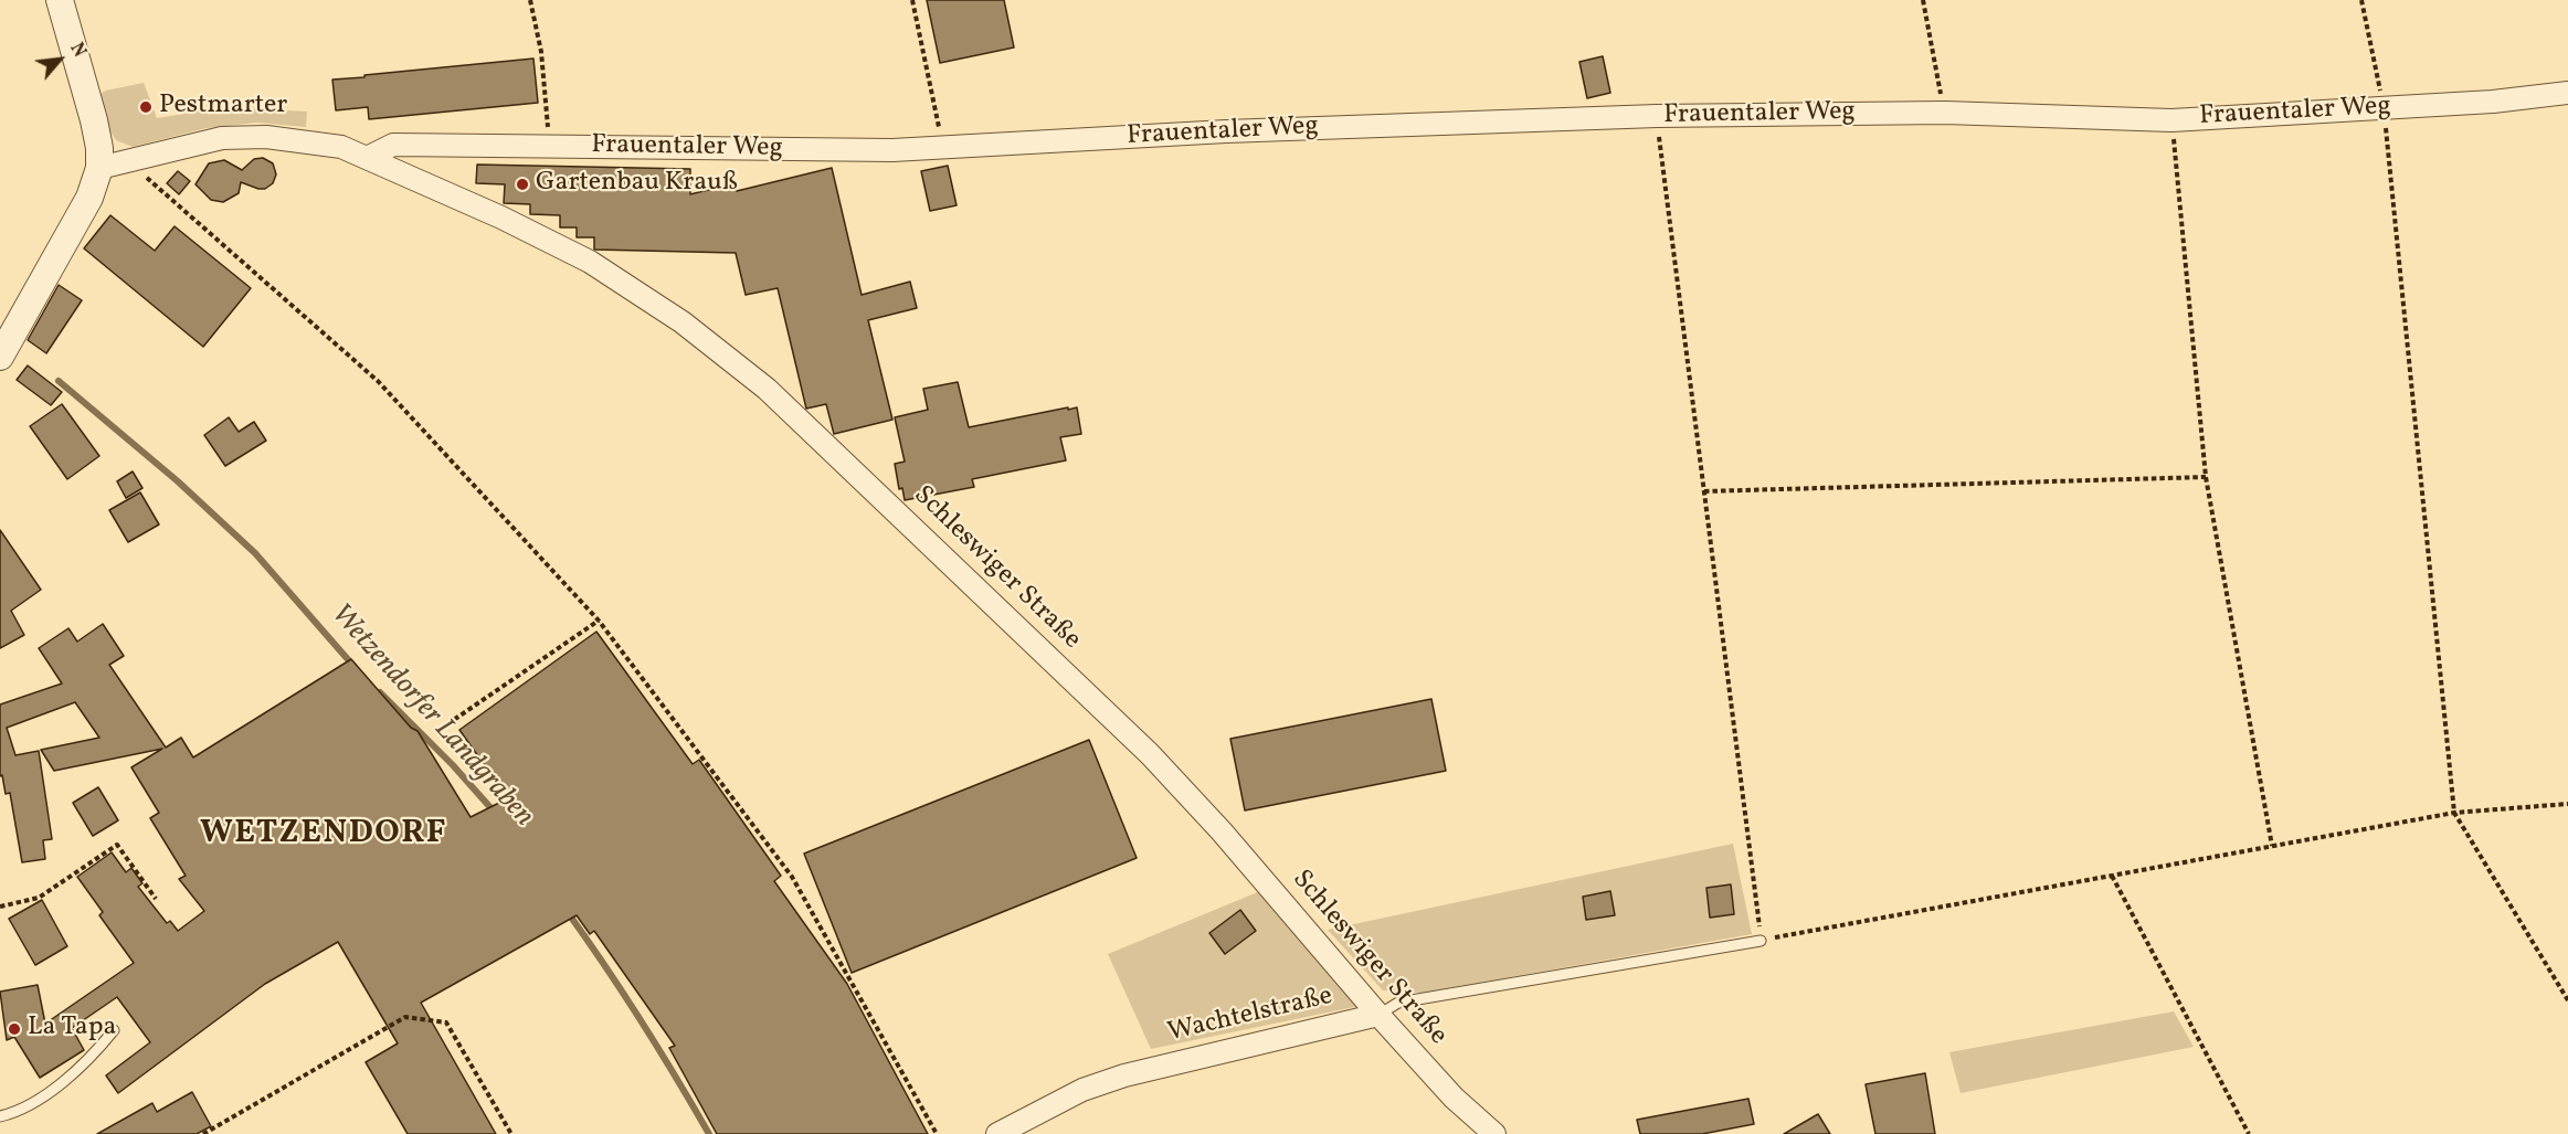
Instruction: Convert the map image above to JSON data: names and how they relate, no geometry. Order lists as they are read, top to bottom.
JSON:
{
  "streets": {
    "street": ["Frauentaler Weg", "Schleswiger Straße", "Wachtelstraße"]
  },
  "crossings": [
    ["Frauentaler Weg", "Schleswiger Straße"],
    ["Schleswiger Straße", "Wachtelstraße"]
  ],
  "districts": ["WETZENDORF"],
  "water": ["Wetzendorfer Landgraben"],
  "places": ["Pestmarter", "Gartenbau Krauß", "La Tapa"],
  "north": "top right"
}
